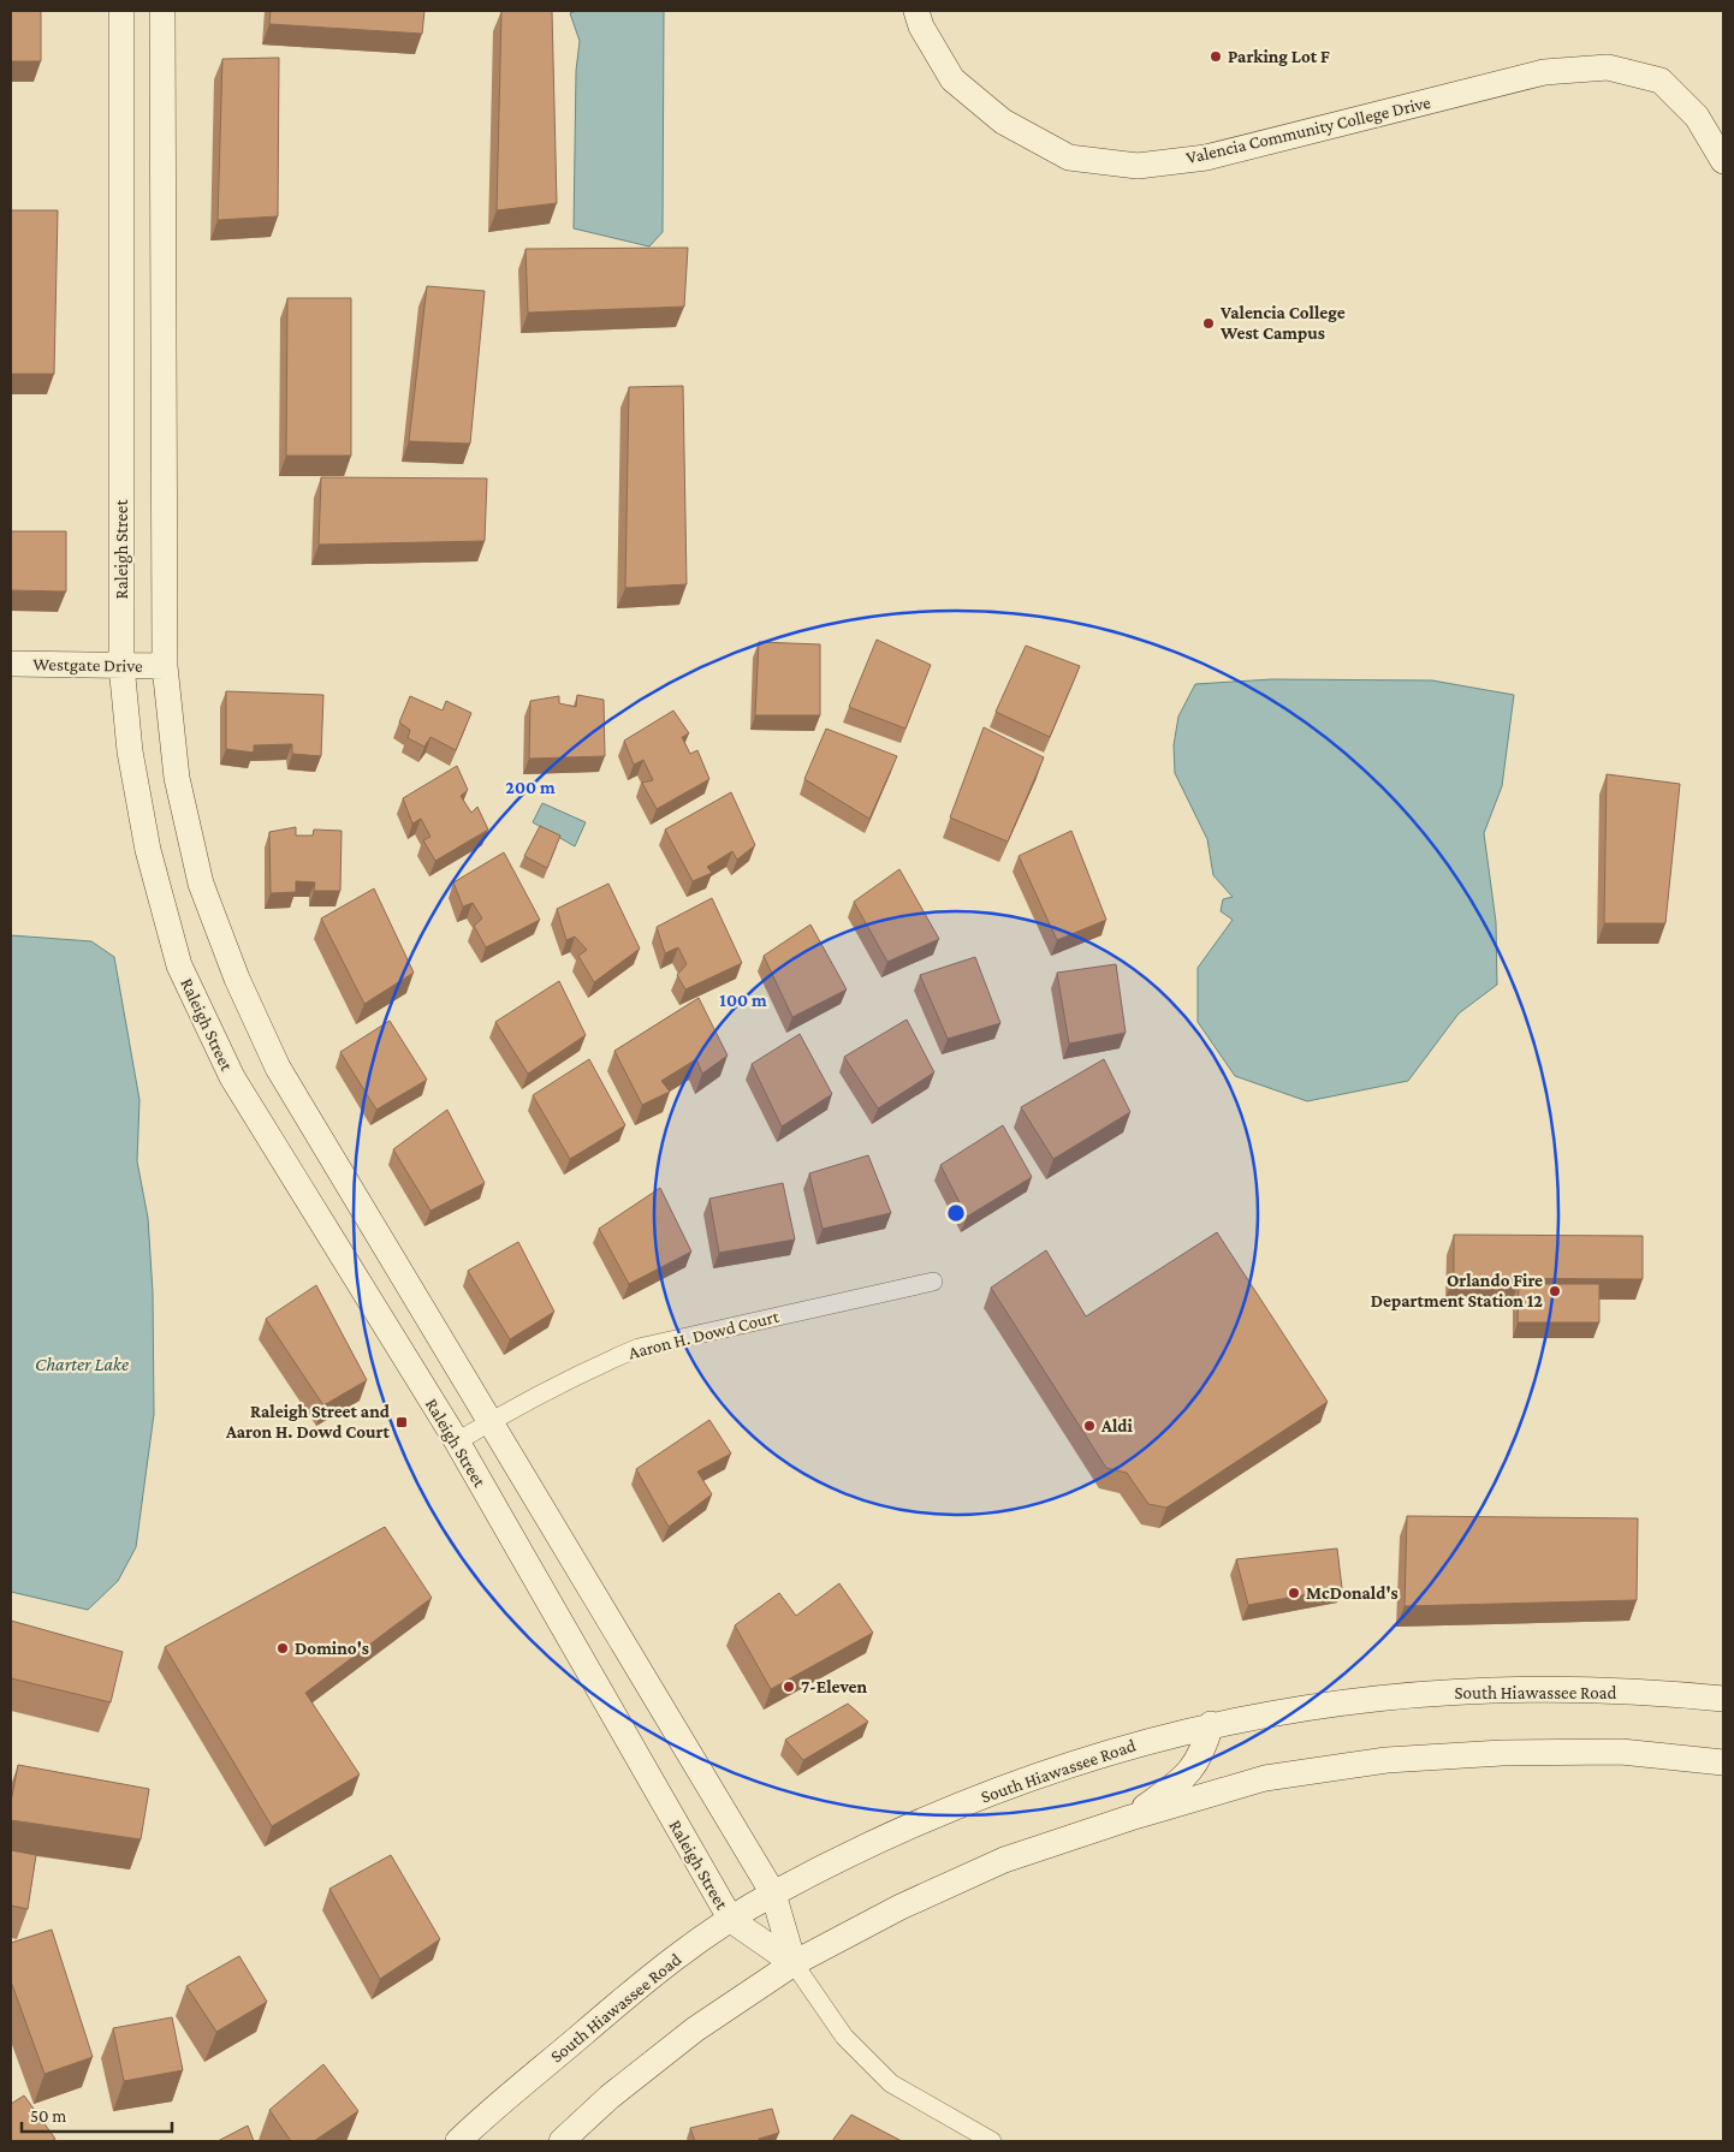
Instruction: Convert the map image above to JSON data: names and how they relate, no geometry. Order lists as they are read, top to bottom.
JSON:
{
  "streets": {
    "street": [
      "Valencia Community College Drive",
      "Raleigh Street",
      "Westgate Drive",
      "Aaron H. Dowd Court",
      "South Hiawassee Road"
    ]
  },
  "crossings": [
    ["Raleigh Street", "Westgate Drive"],
    ["Raleigh Street", "Aaron H. Dowd Court"],
    ["Raleigh Street", "South Hiawassee Road"]
  ],
  "water": ["Charter Lake"],
  "places": {
    "other": [
      "Parking Lot F",
      "Valencia College West Campus",
      "Orlando Fire Department Station 12",
      "Aldi",
      "McDonald's",
      "Domino's",
      "7-Eleven"
    ],
    "transit": ["Raleigh Street and Aaron H. Dowd Court"]
  },
  "scale_bar": "50 m",
  "rings": ["200 m", "100 m"]
}
